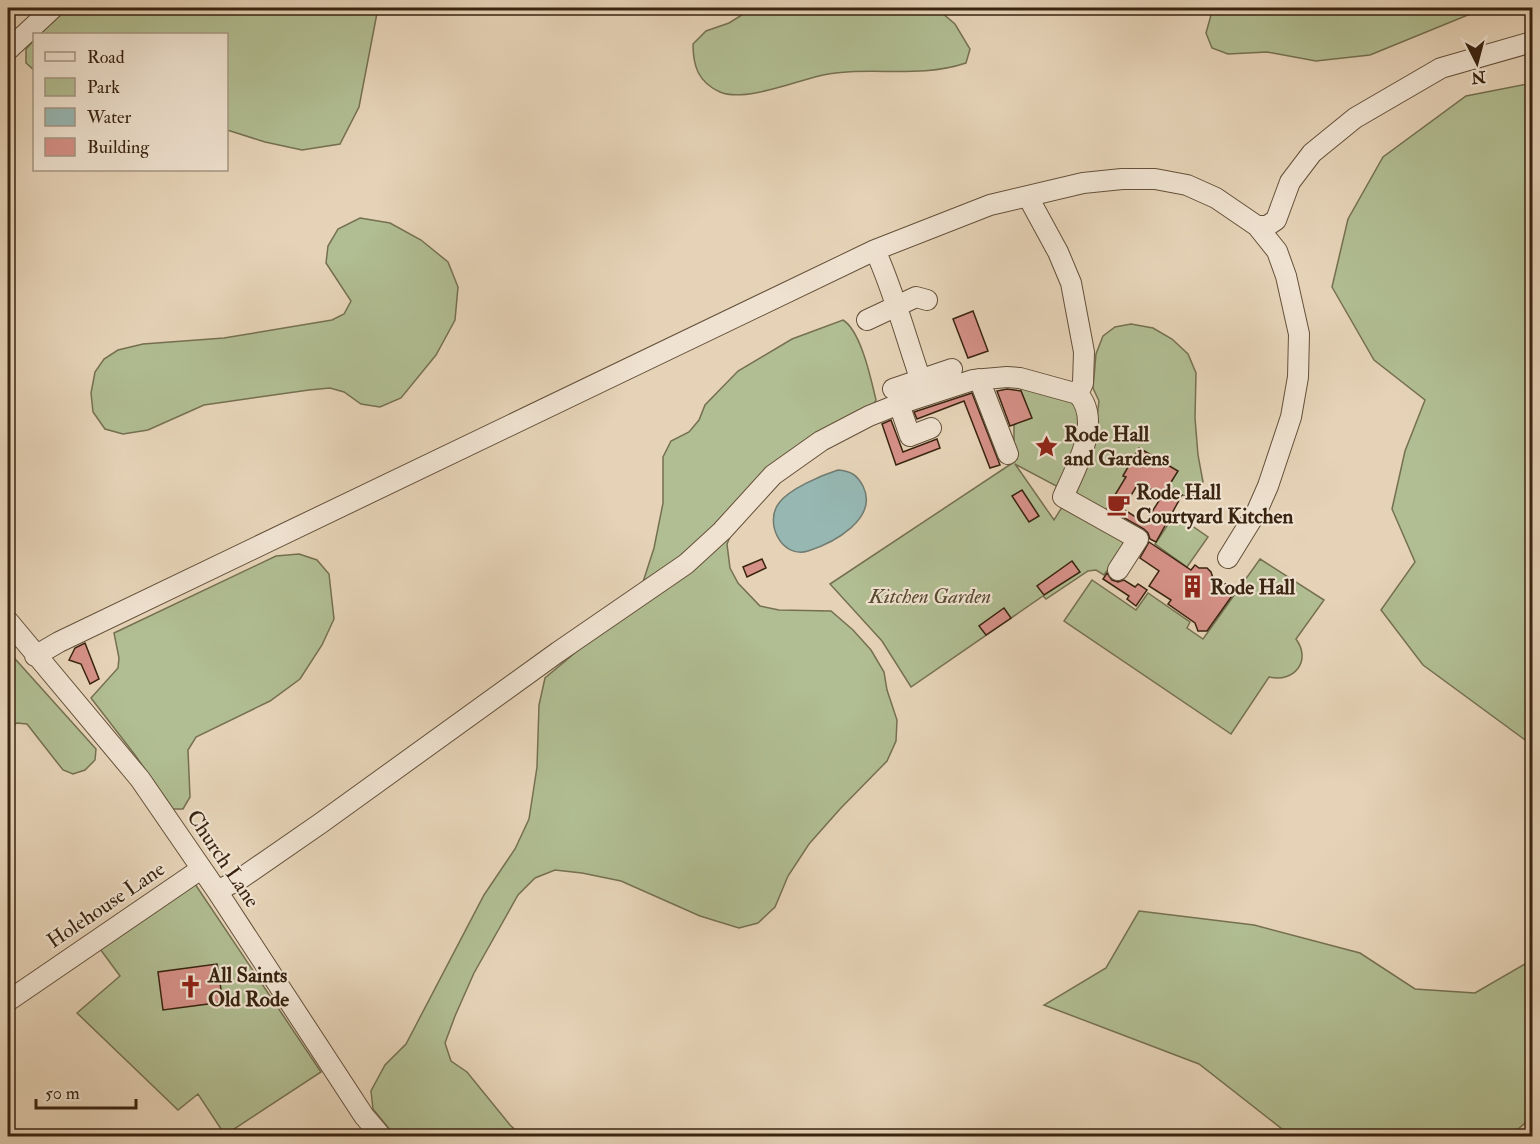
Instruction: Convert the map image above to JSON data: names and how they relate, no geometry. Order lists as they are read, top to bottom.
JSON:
{
  "streets": {
    "street": ["Church Lane", "Holehouse Lane"]
  },
  "crossings": [
    ["Church Lane", "Holehouse Lane"]
  ],
  "parks": ["Kitchen Garden"],
  "places": {
    "place": ["Rode Hall and Gardens"],
    "cafe": ["Rode Hall Courtyard Kitchen"],
    "building": ["Rode Hall"],
    "church": ["All Saints Old Rode"]
  },
  "legend": [
    "Road",
    "Park",
    "Water",
    "Building"
  ],
  "scale_bar": "50 m",
  "north": "bottom"
}
